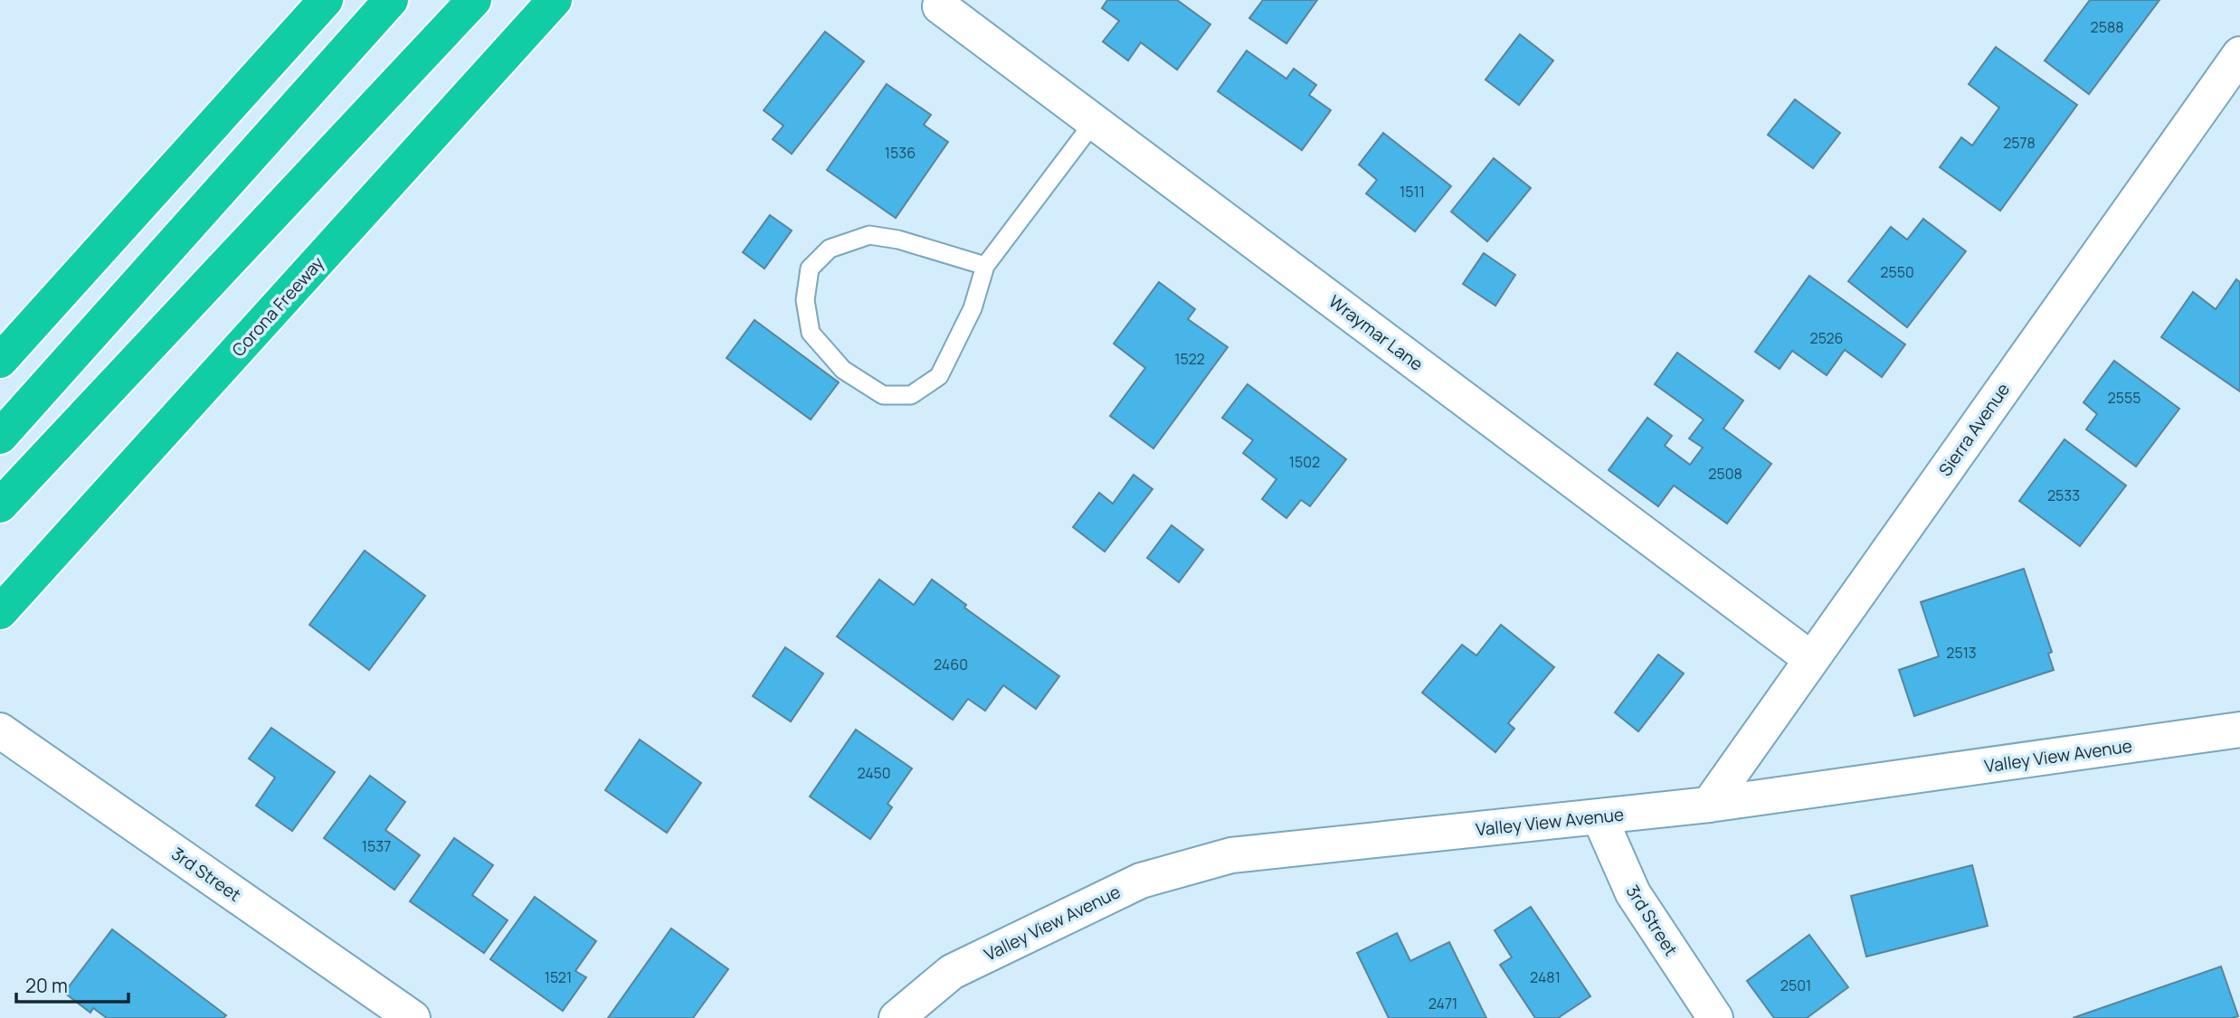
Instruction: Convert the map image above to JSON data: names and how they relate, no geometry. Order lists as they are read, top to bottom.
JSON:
{
  "streets": {
    "highway": ["Corona Freeway"],
    "street": [
      "Wraymar Lane",
      "Sierra Avenue",
      "Valley View Avenue",
      "3rd Street"
    ]
  },
  "crossings": [
    ["Wraymar Lane", "Sierra Avenue"],
    ["Sierra Avenue", "Valley View Avenue"],
    ["Valley View Avenue", "3rd Street"]
  ],
  "house_numbers": [
    "2588",
    "2578",
    "1536",
    "1511",
    "2550",
    "2526",
    "1522",
    "2555",
    "1502",
    "2508",
    "2533",
    "2513",
    "2460",
    "2450",
    "1537",
    "1521",
    "2481",
    "2501",
    "2471"
  ],
  "scale_bar": "20 m"
}
